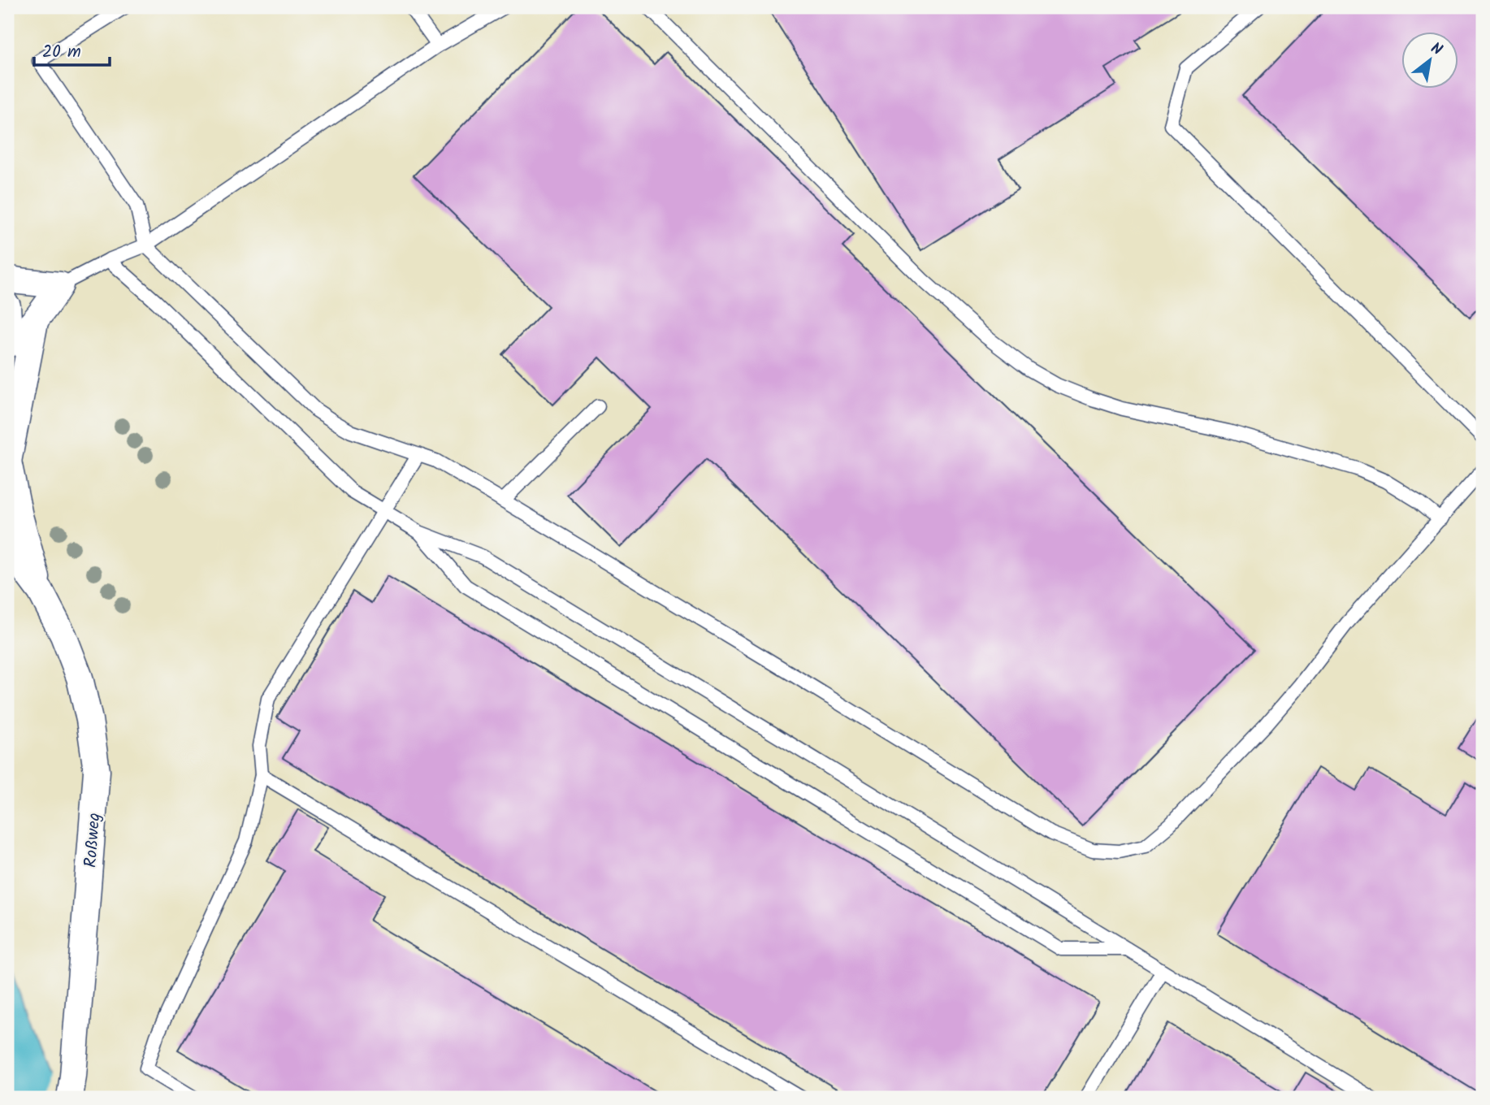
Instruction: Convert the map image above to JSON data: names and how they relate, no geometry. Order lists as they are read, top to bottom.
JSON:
{
  "streets": {
    "street": ["Roßweg"]
  },
  "scale_bar": "20 m",
  "north": "top right"
}
